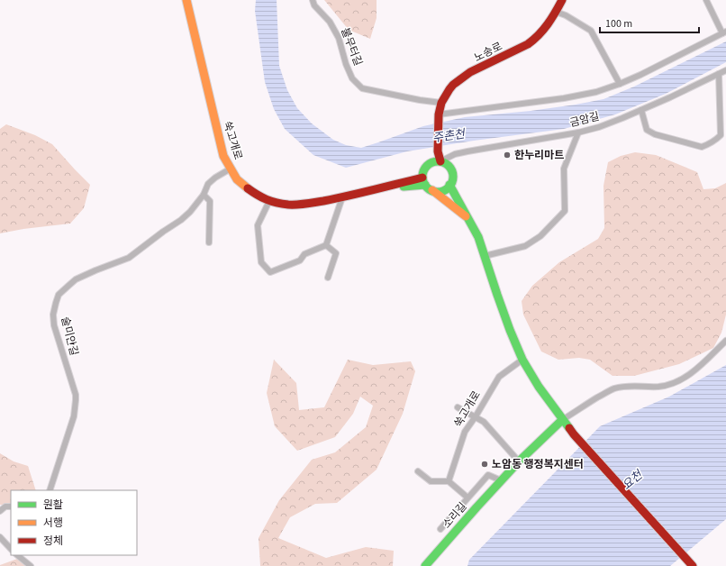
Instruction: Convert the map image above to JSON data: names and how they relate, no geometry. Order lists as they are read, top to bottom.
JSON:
{
  "streets": {
    "main road": ["노송로", "쑥고개로", "소리길"],
    "street": ["불무터길", "금암길", "술미안길"]
  },
  "crossings": [
    ["불무터길", "노송로"],
    ["노송로", "금암길"],
    ["노송로", "쑥고개로"],
    ["금암길", "쑥고개로"],
    ["쑥고개로", "술미안길"],
    ["쑥고개로", "소리길"]
  ],
  "water": ["주촌천", "요천"],
  "places": ["한누리마트", "노암동 행정복지센터"],
  "legend": ["원활", "서행", "정체"],
  "scale_bar": "100 m"
}
